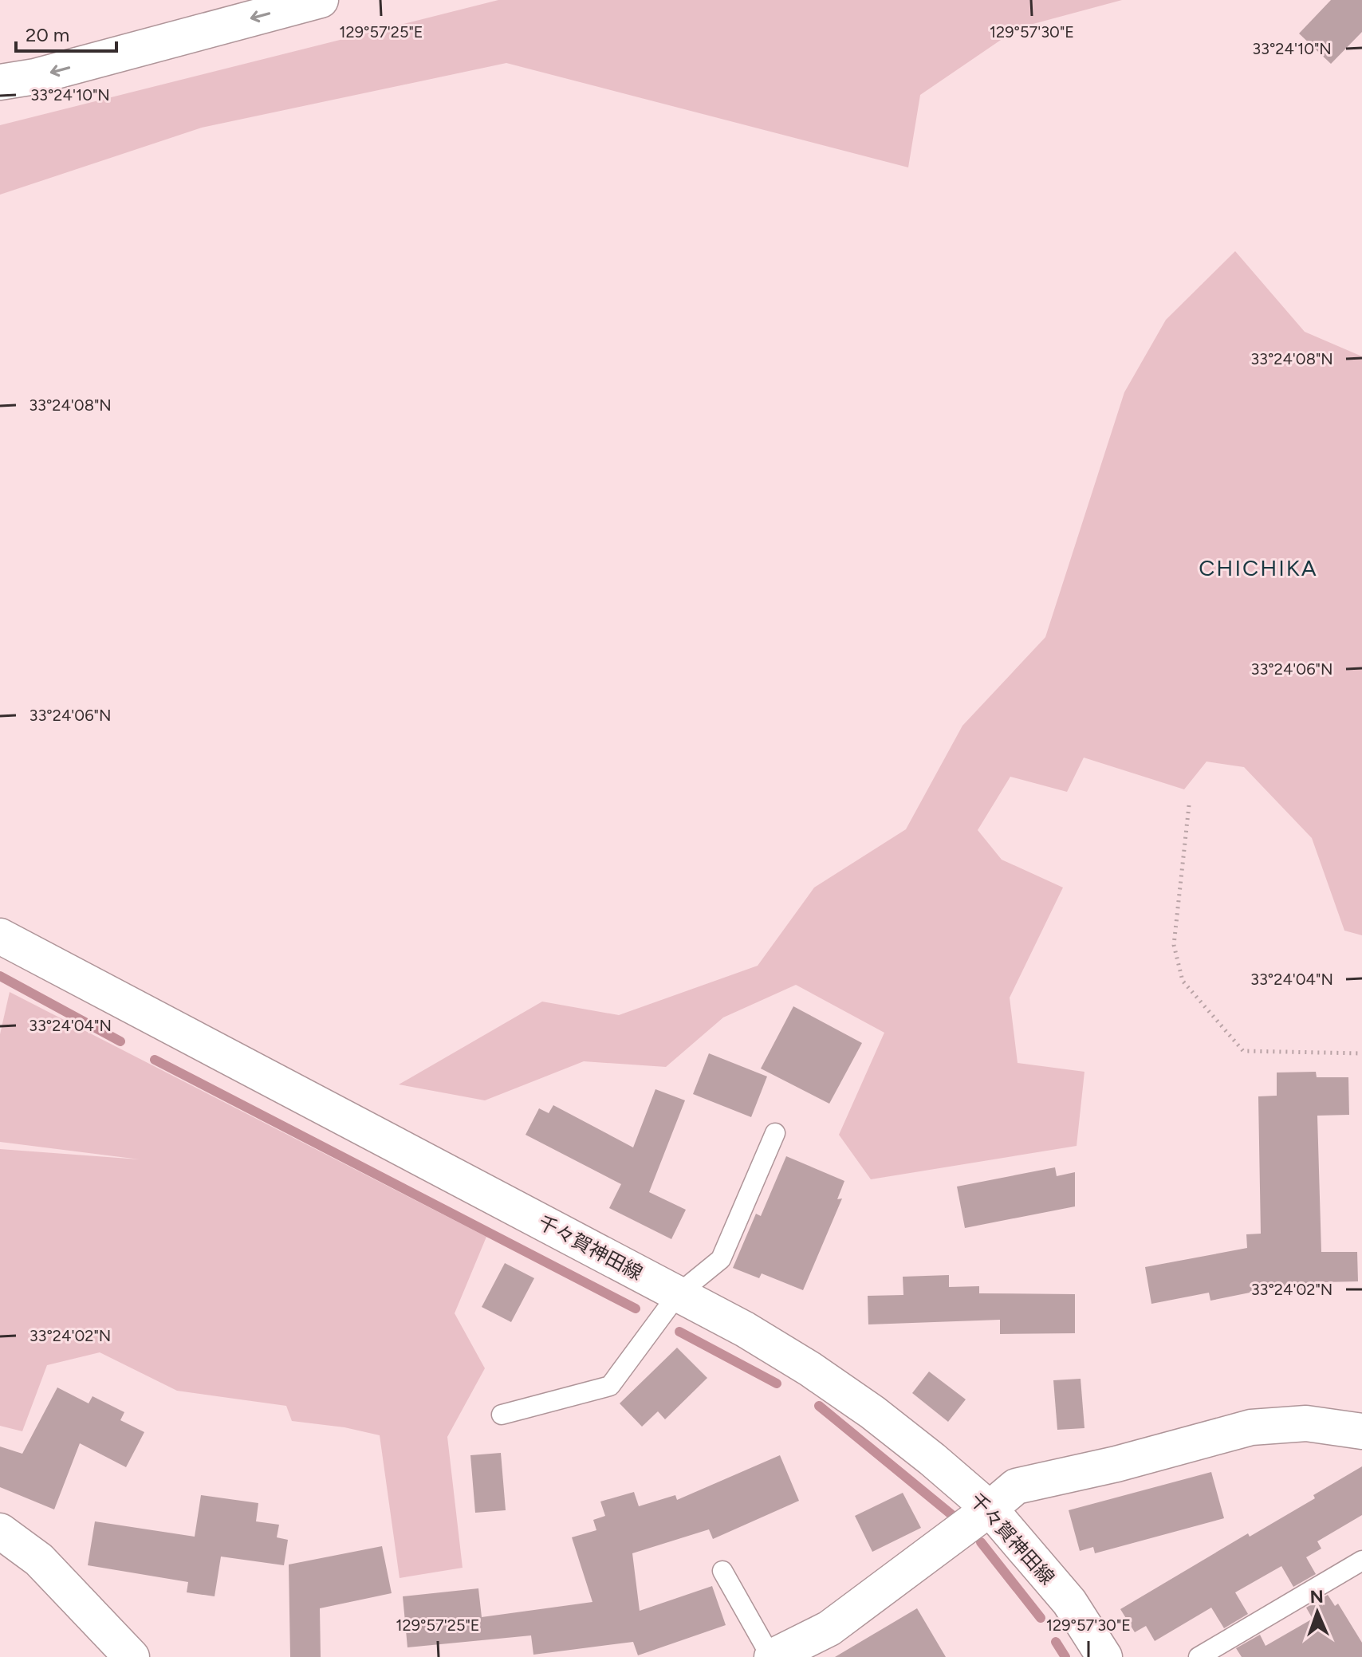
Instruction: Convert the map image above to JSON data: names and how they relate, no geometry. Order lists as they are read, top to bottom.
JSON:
{
  "streets": {
    "main road": ["千々賀神田線"]
  },
  "districts": ["CHICHIKA"],
  "scale_bar": "20 m",
  "north": "top",
  "coordinates": [
    "129°57'25\"E",
    "129°57'30\"E",
    "33°24'10\"N",
    "33°24'08\"N",
    "33°24'06\"N",
    "33°24'04\"N",
    "33°24'02\"N"
  ]
}
